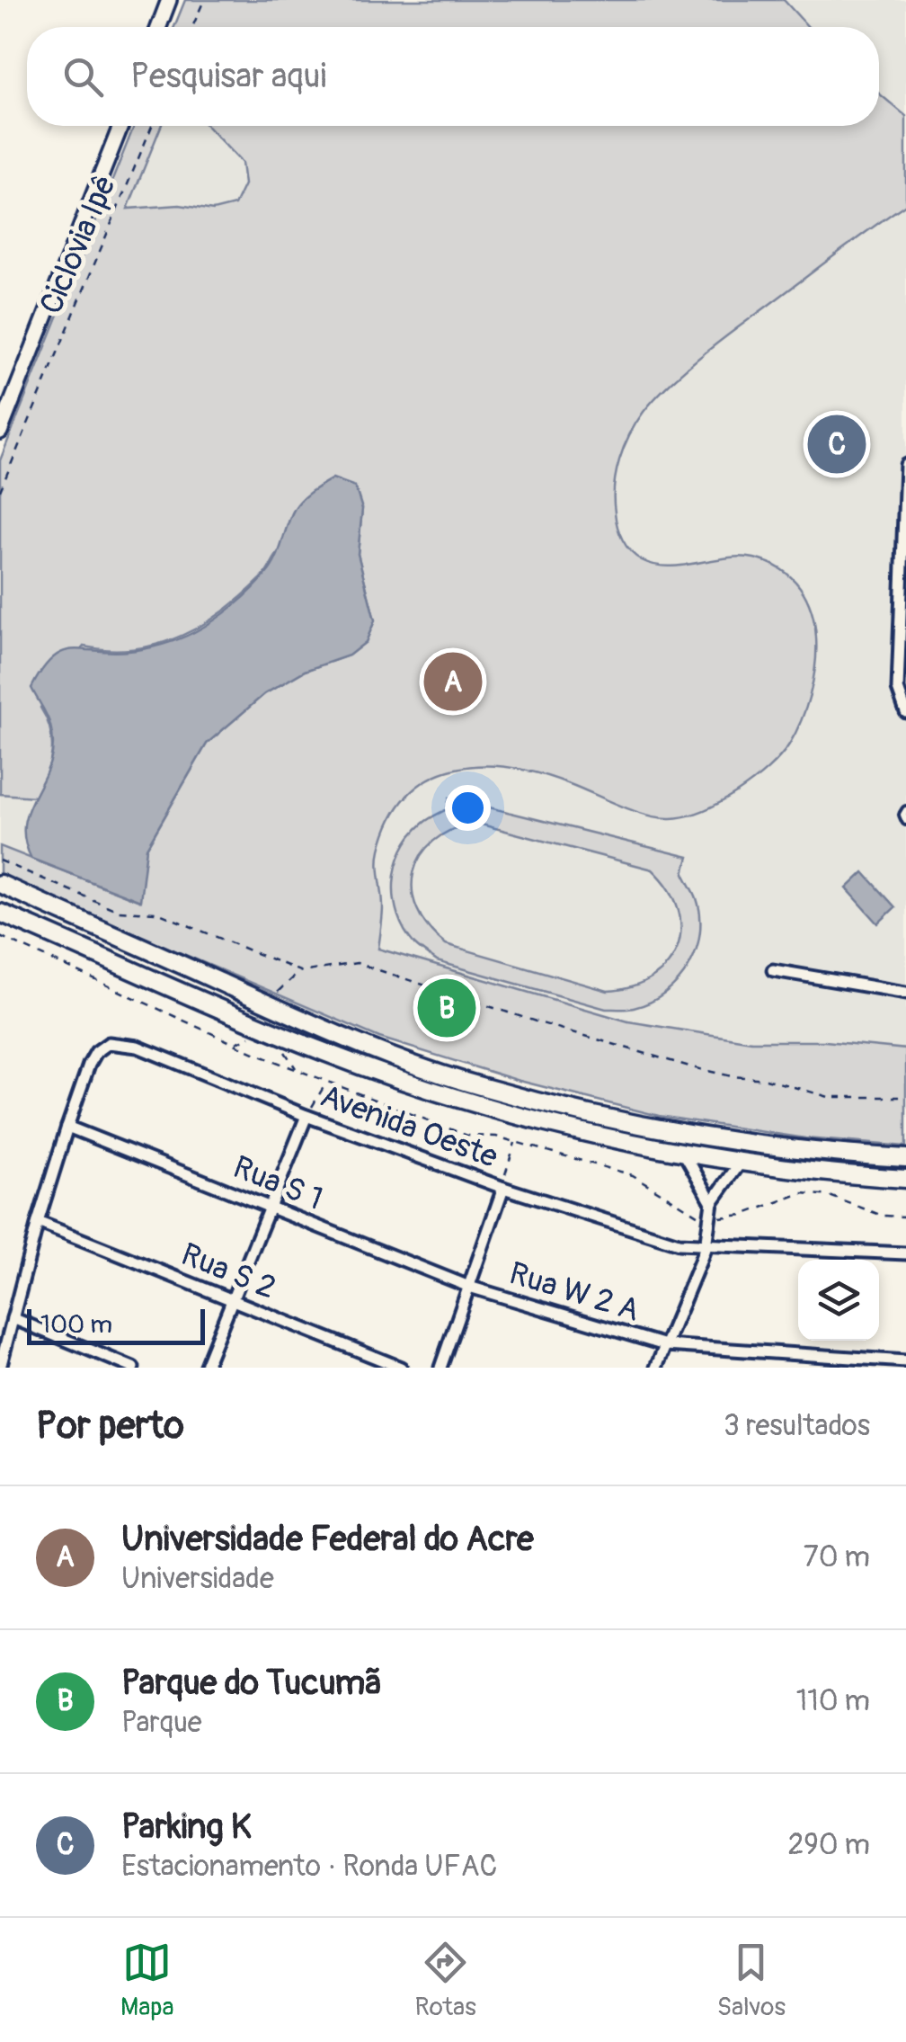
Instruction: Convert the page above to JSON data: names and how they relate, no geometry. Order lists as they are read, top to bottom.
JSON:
{
  "streets": {
    "street": [
      "Avenida Oeste",
      "Rua S 1",
      "Rua S 2",
      "Rua W 2 A"
    ],
    "path": ["Ciclovia Ipê"]
  },
  "crossings": [
    ["Avenida Oeste", "Rua S 1"],
    ["Rua S 1", "Rua W 2 A"]
  ],
  "scale_bar": "100 m",
  "page": {
    "search": "Pesquisar aqui",
    "pins": ["C", "A", "B"],
    "scale": "100 m",
    "heading": ["Por perto", "3 resultados"],
    "list": [
      {
        "mark": "A",
        "name": "Universidade Federal do Acre",
        "note": "Universidade",
        "value": "70 m"
      },
      {
        "mark": "B",
        "name": "Parque do Tucumã",
        "note": "Parque",
        "value": "110 m"
      },
      {
        "mark": "C",
        "name": "Parking K",
        "note": "Estacionamento · Ronda UFAC",
        "value": "290 m"
      }
    ],
    "nav": ["Mapa", "Rotas", "Salvos"]
  }
}
